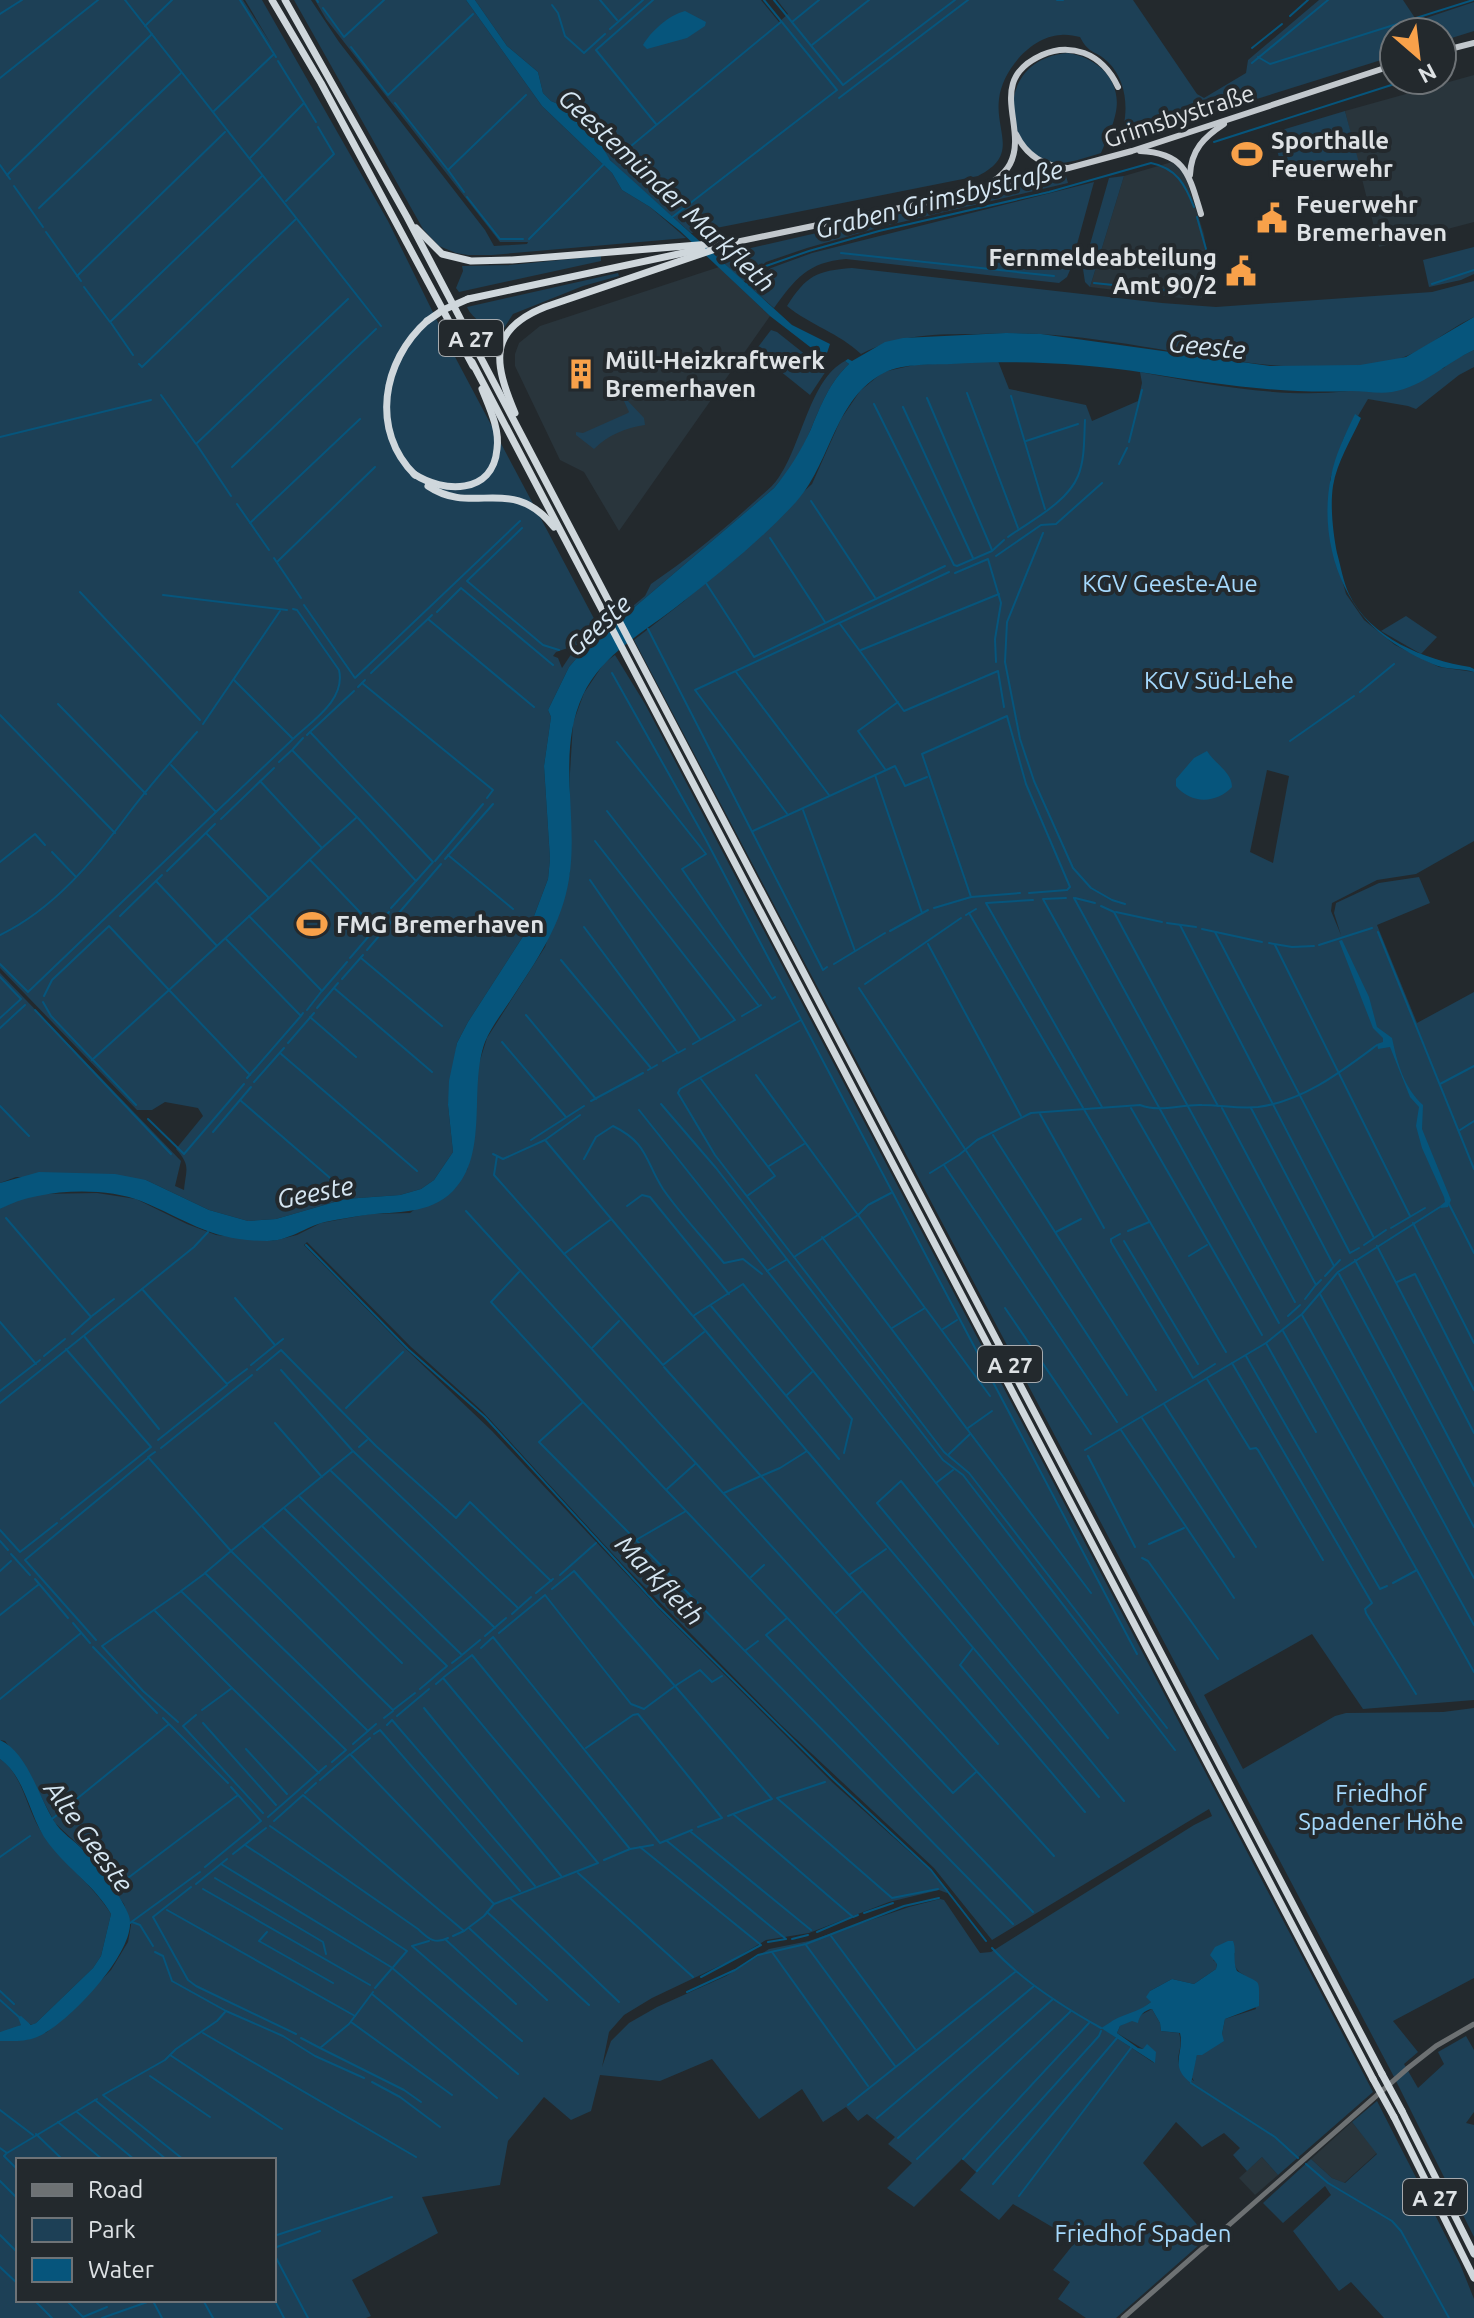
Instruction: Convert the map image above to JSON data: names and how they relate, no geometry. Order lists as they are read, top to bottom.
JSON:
{
  "streets": {
    "highway": ["Grimsbystraße", "A 27"]
  },
  "water": [
    "Geestemünder Markfleth",
    "Graben Grimsbystraße",
    "Geeste",
    "Markfleth",
    "Alte Geeste"
  ],
  "parks": [
    "KGV Geeste-Aue",
    "KGV Süd-Lehe",
    "Friedhof Spadener Höhe",
    "Friedhof Spaden"
  ],
  "places": {
    "sports": ["Sporthalle Feuerwehr", "FMG Bremerhaven"],
    "public building": ["Feuerwehr Bremerhaven", "Fernmeldeabteilung Amt 90/2"],
    "building": ["Müll-Heizkraftwerk Bremerhaven"]
  },
  "legend": ["Road", "Park", "Water"],
  "north": "bottom right"
}
